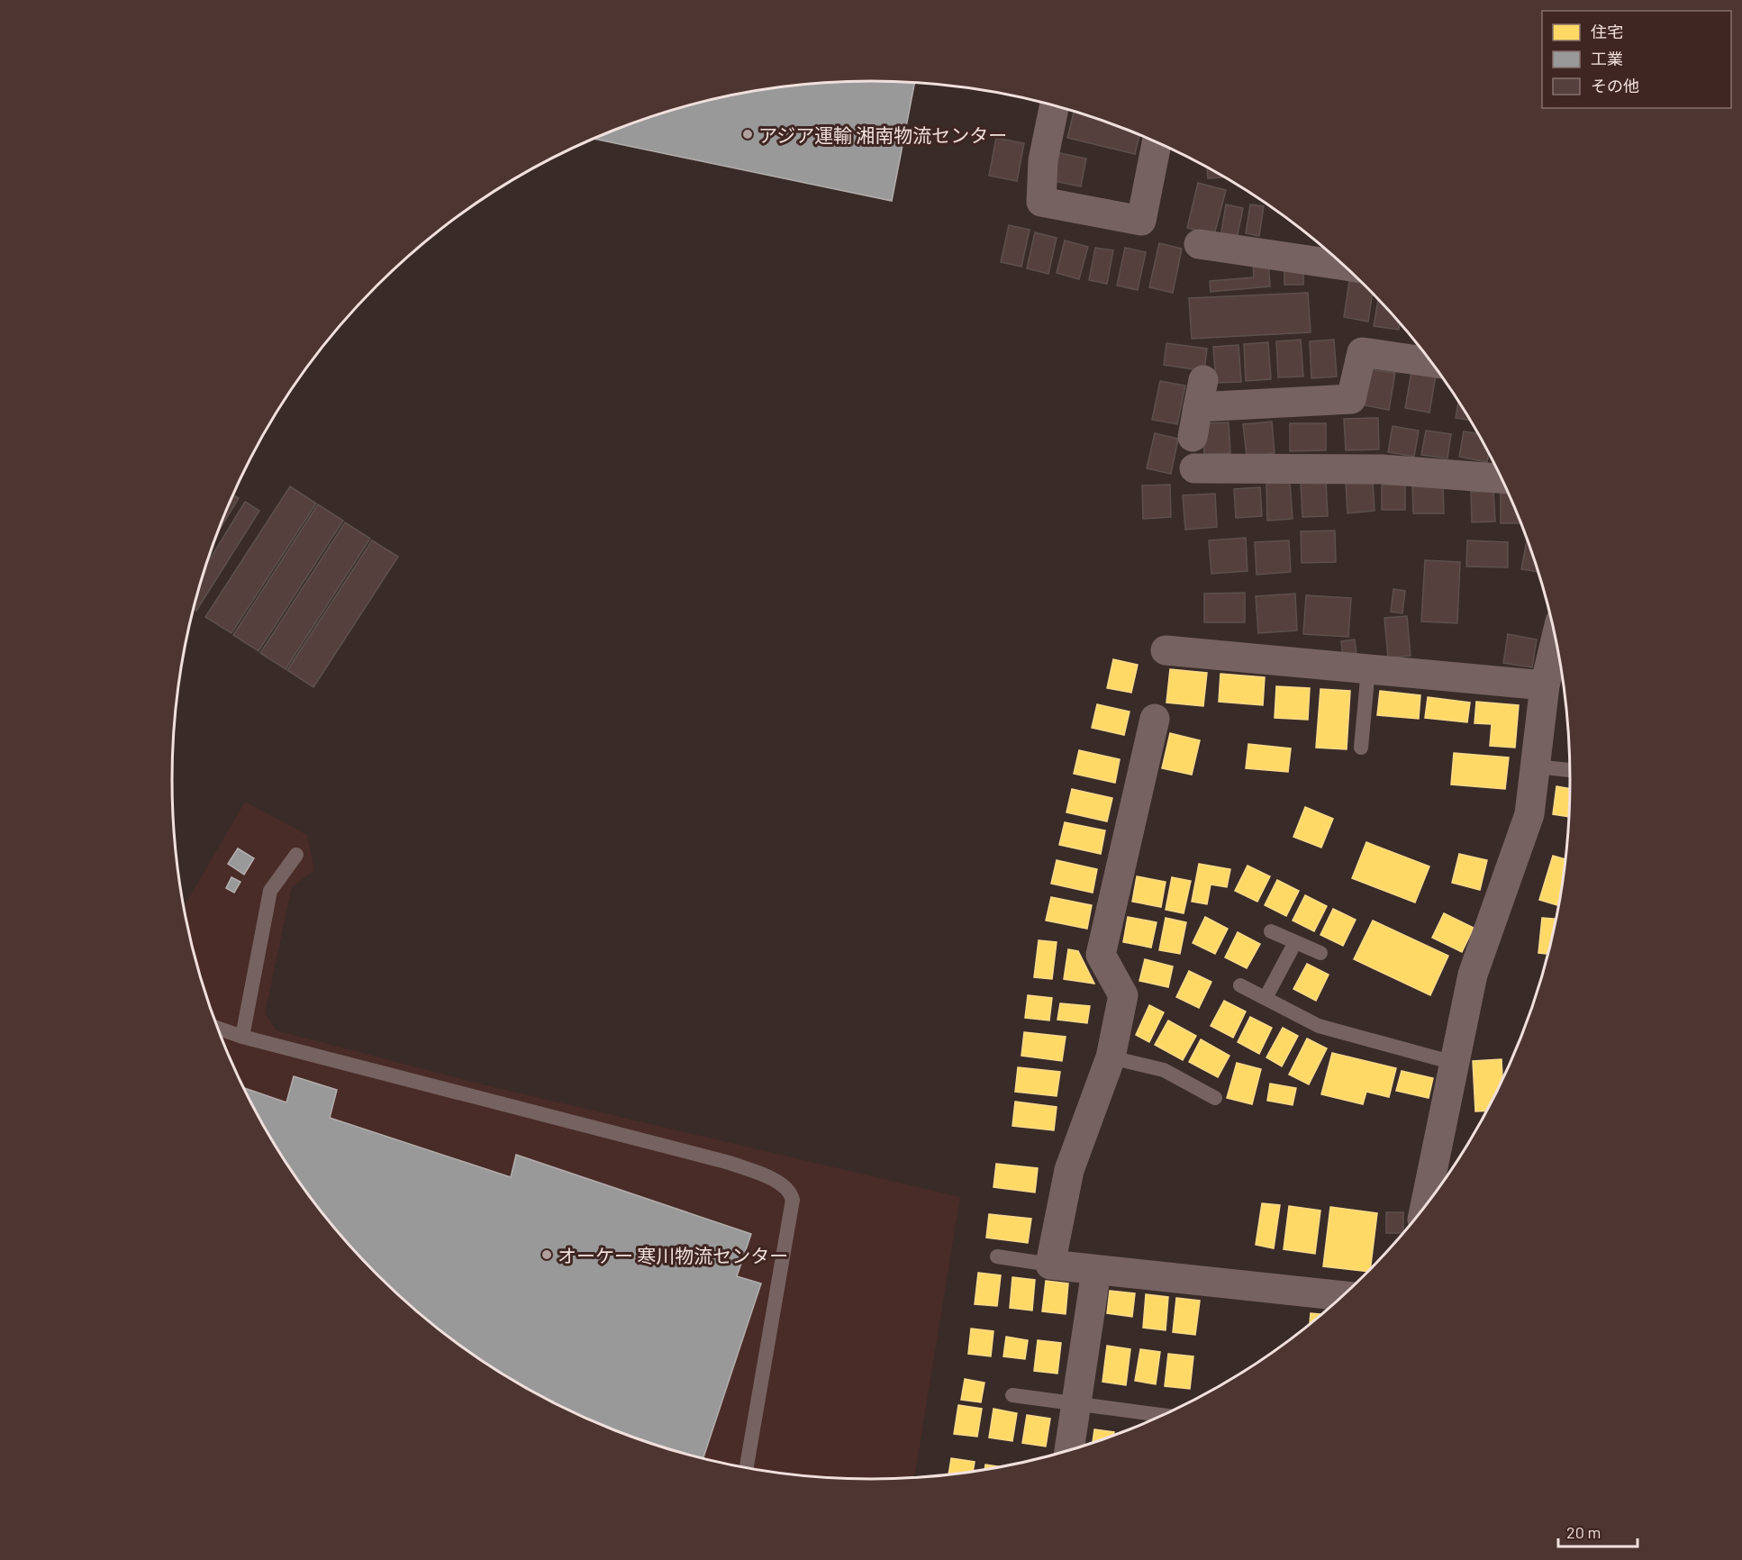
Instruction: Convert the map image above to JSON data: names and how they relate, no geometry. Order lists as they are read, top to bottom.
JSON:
{
  "places": ["アジア運輸 湘南物流センター", "オーケー 寒川物流センター"],
  "legend": ["住宅", "工業", "その他"],
  "scale_bar": "20 m"
}
